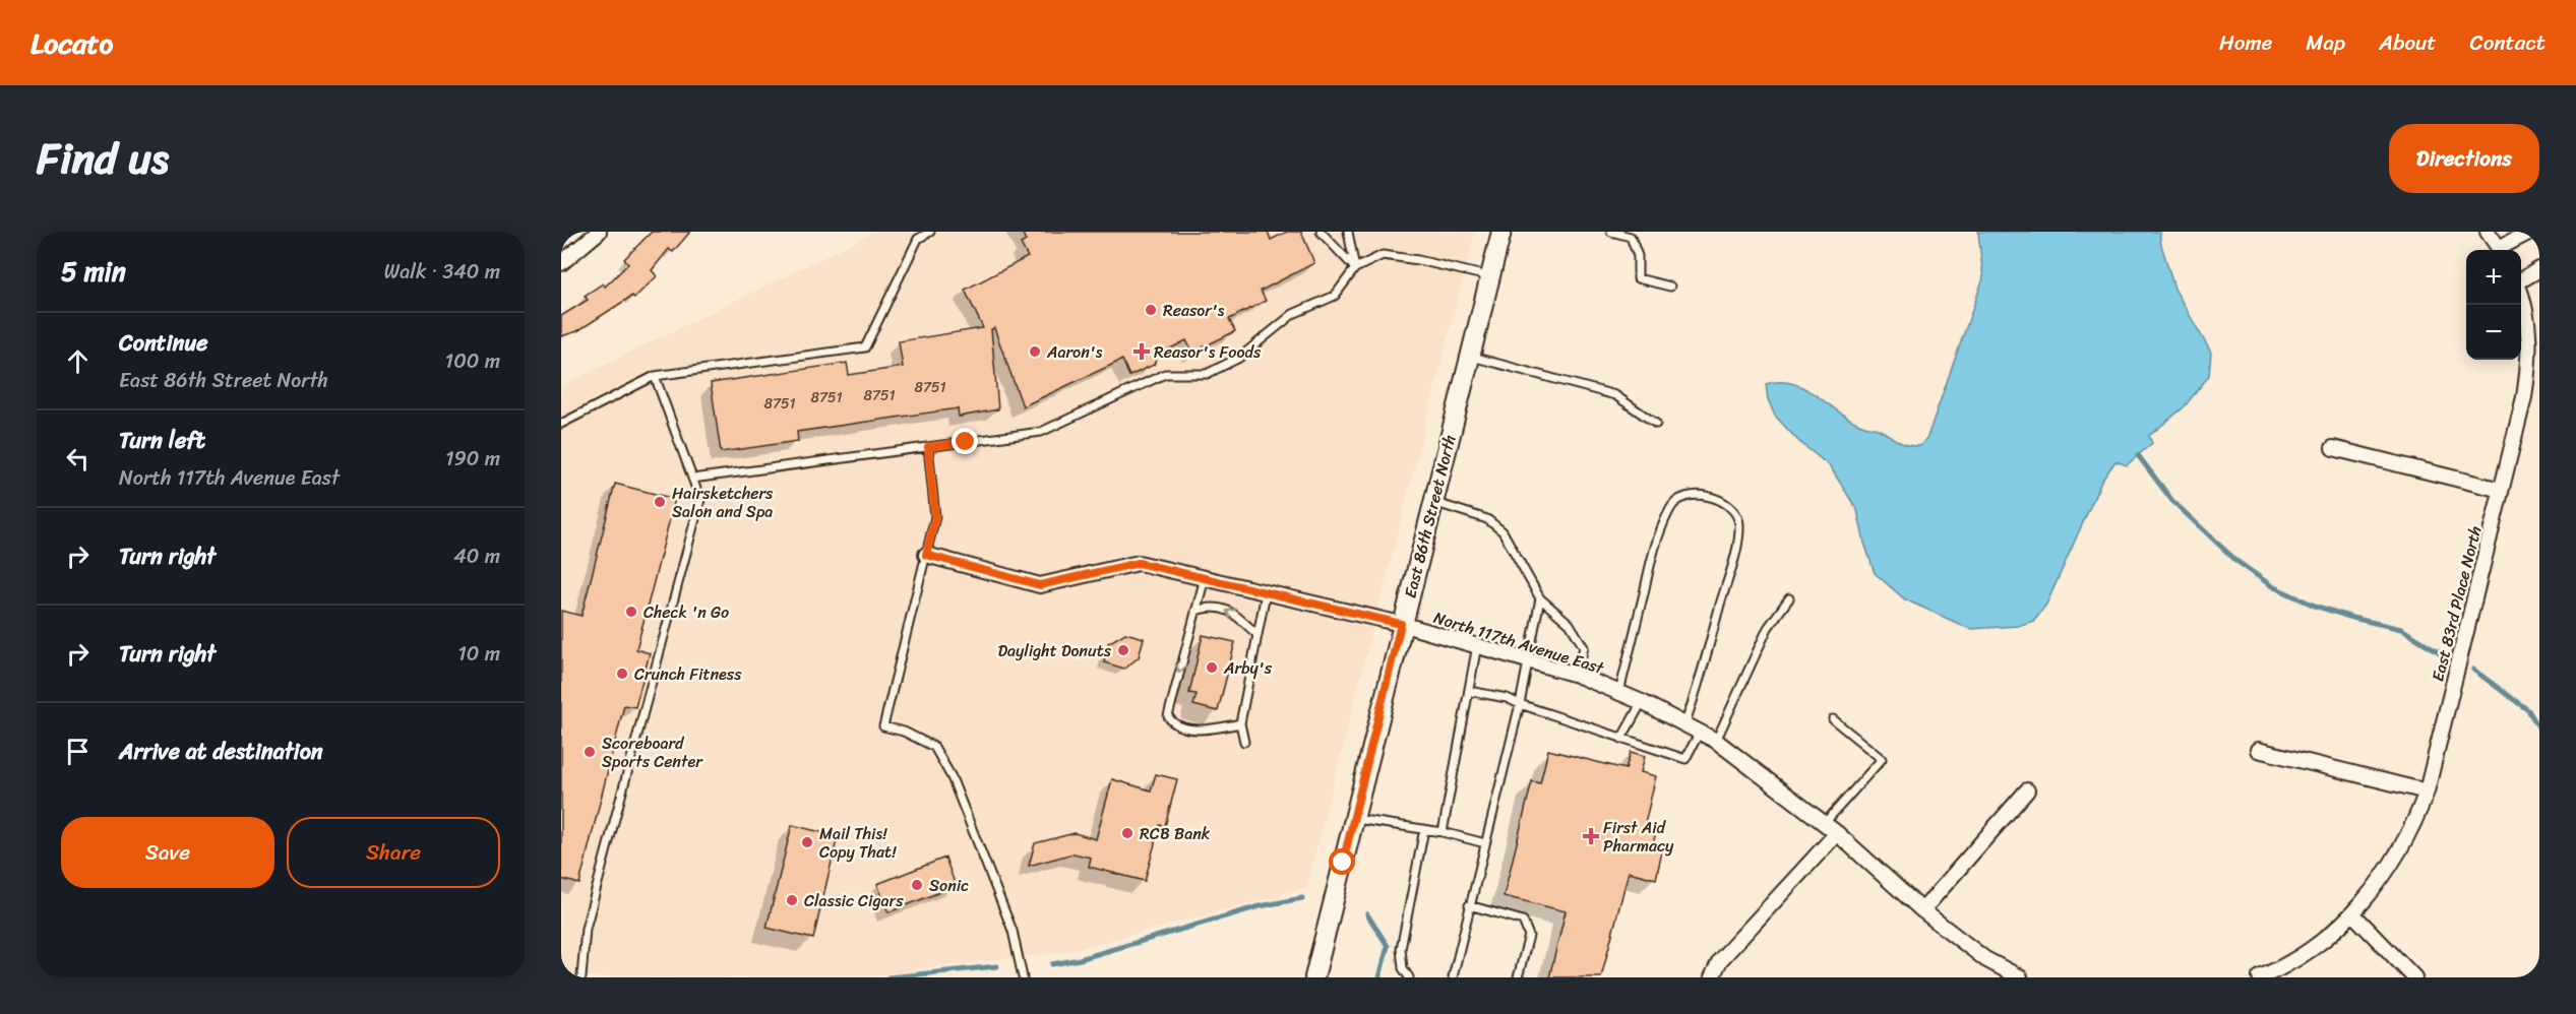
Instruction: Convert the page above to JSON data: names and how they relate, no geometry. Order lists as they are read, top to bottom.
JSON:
{
  "streets": {
    "main road": ["East 86th Street North"],
    "street": ["East 83rd Place North", "North 117th Avenue East"]
  },
  "crossings": [
    ["East 86th Street North", "North 117th Avenue East"]
  ],
  "places": {
    "other": [
      "Reasor's",
      "Aaron's",
      "Hairsketchers Salon and Spa",
      "Check 'n Go",
      "Daylight Donuts",
      "Arby's",
      "Crunch Fitness",
      "Scoreboard Sports Center",
      "RCB Bank",
      "Mail This! Copy That!",
      "Sonic",
      "Classic Cigars"
    ],
    "health": ["Reasor's Foods", "First Aid Pharmacy"]
  },
  "house_numbers": [
    "8751",
    "8751",
    "8751",
    "8751"
  ],
  "page": {
    "header": "Locato",
    "nav": [
      "Home",
      "Map",
      "About",
      "Contact"
    ],
    "title": "Find us",
    "buttons": [
      "Directions",
      ["Save", "Share"]
    ],
    "heading": ["5 min", "Walk · 340 m"],
    "map_buttons": ["+", "−"],
    "list": [
      ["Continue", "East 86th Street North", "100 m"],
      ["Turn left", "North 117th Avenue East", "190 m"],
      ["Turn right", "40 m"],
      ["Turn right", "10 m"],
      "Arrive at destination"
    ]
  }
}
